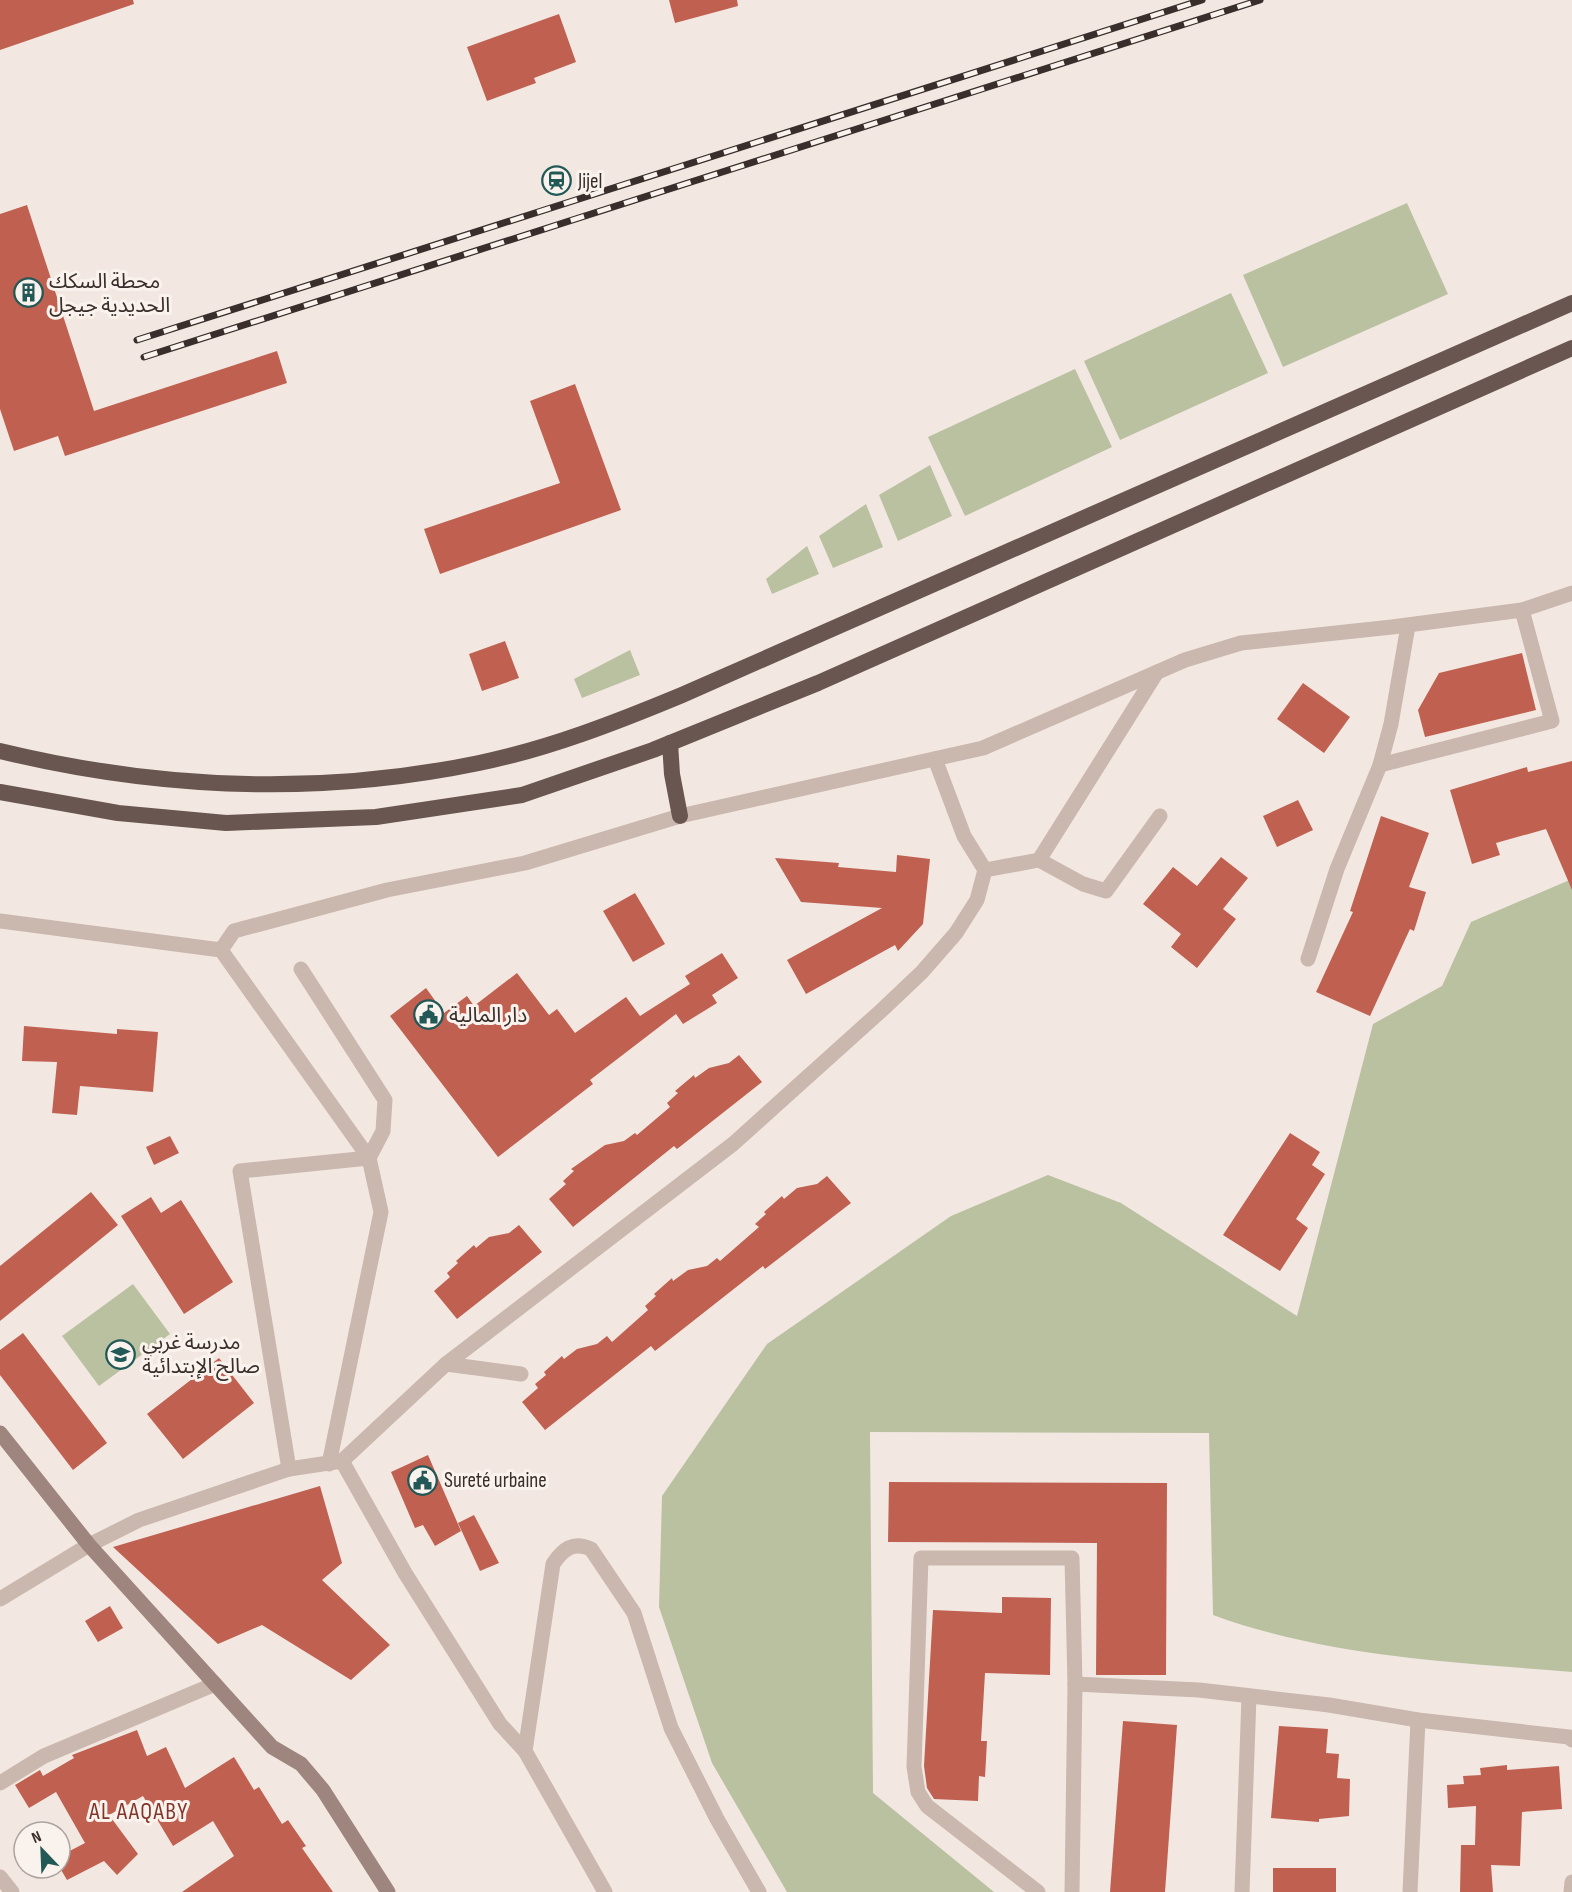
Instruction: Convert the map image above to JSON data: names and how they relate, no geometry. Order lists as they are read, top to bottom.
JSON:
{
  "districts": ["AL AAQABY"],
  "places": {
    "station": ["Jijel"],
    "building": ["محطة السكك الحديدية جيجل"],
    "public building": ["دار المالية", "Sureté urbaine"],
    "school or university": ["مدرسة غربي صالح الإبتدائية"]
  },
  "north": "top left"
}
